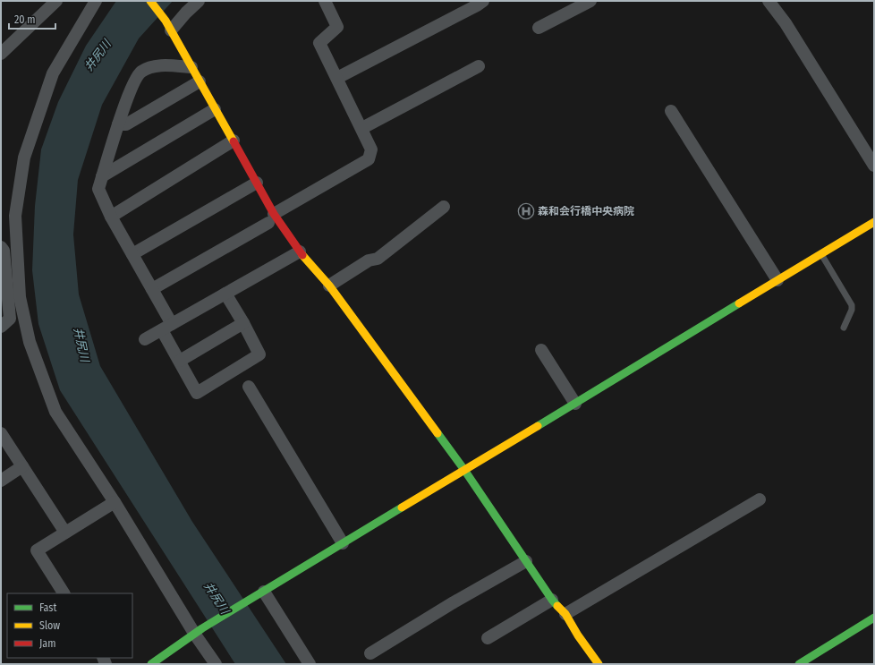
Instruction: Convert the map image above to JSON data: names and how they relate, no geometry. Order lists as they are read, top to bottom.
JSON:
{
  "water": ["井尻川"],
  "places": {
    "hospital": ["森和会行橋中央病院"]
  },
  "legend": ["Fast", "Slow", "Jam"],
  "scale_bar": "20 m"
}
